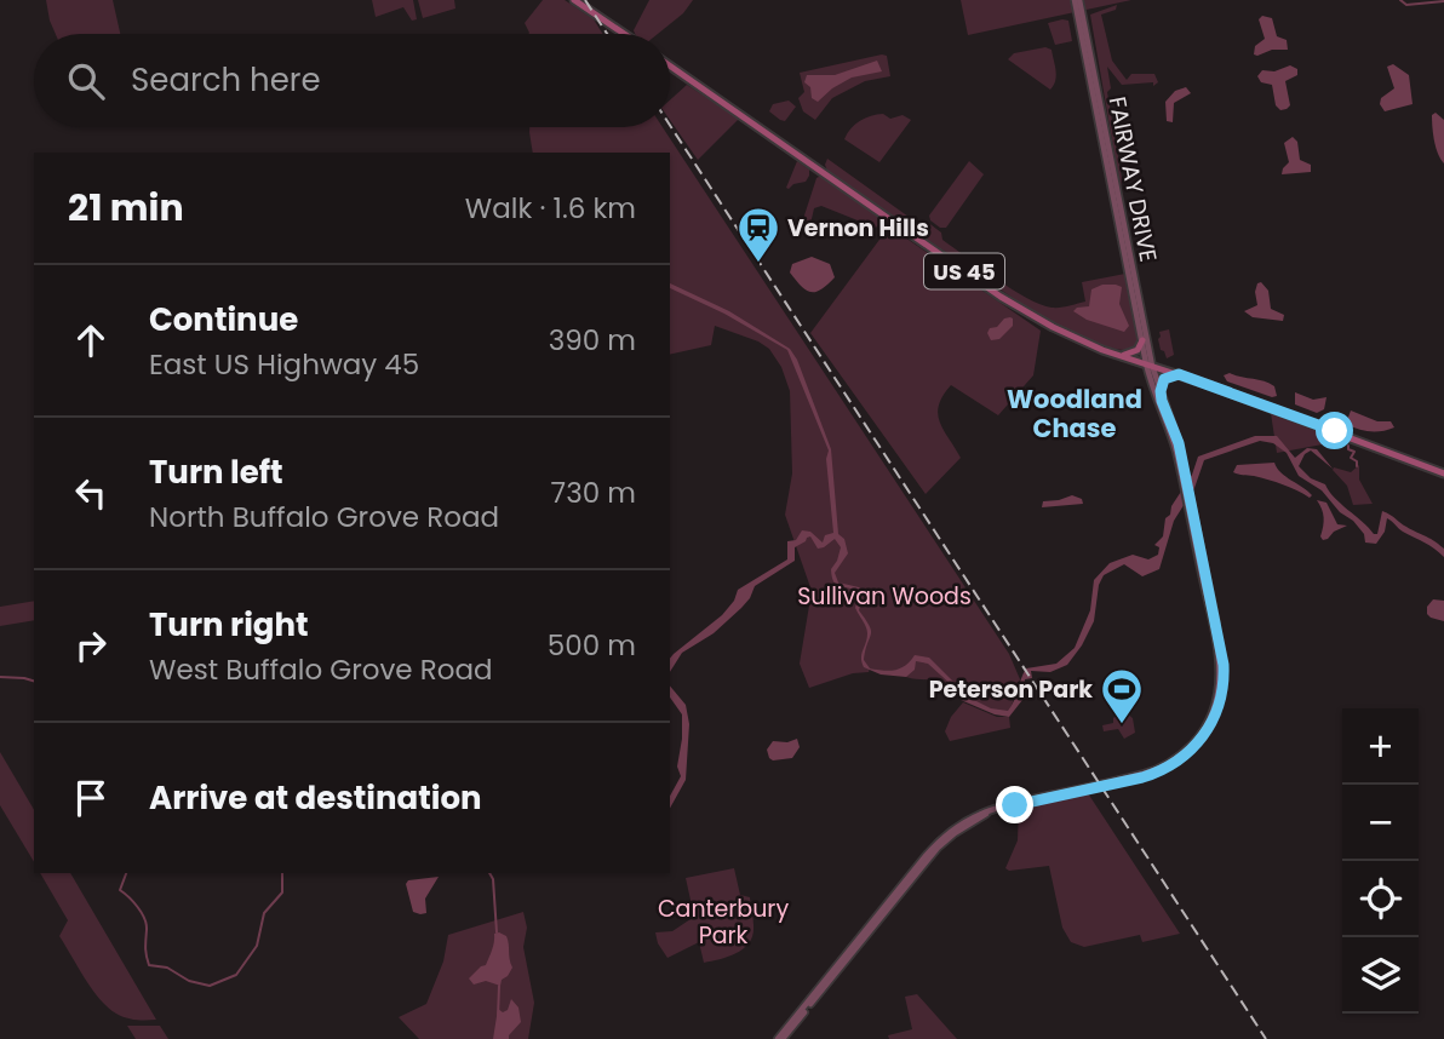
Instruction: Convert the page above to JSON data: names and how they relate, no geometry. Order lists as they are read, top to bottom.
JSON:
{
  "streets": {
    "main road": ["FAIRWAY DRIVE", "US 45"]
  },
  "crossings": [
    ["FAIRWAY DRIVE", "US 45"]
  ],
  "districts": ["Woodland Chase"],
  "parks": ["Sullivan Woods", "Canterbury Park"],
  "places": {
    "station": ["Vernon Hills"],
    "sports": ["Peterson Park"]
  },
  "page": {
    "search": "Search here",
    "heading": ["21 min", "Walk · 1.6 km"],
    "list": [
      ["Continue", "East US Highway 45", "390 m"],
      ["Turn left", "North Buffalo Grove Road", "730 m"],
      ["Turn right", "West Buffalo Grove Road", "500 m"],
      "Arrive at destination"
    ],
    "map_buttons": ["+", "−"]
  }
}
